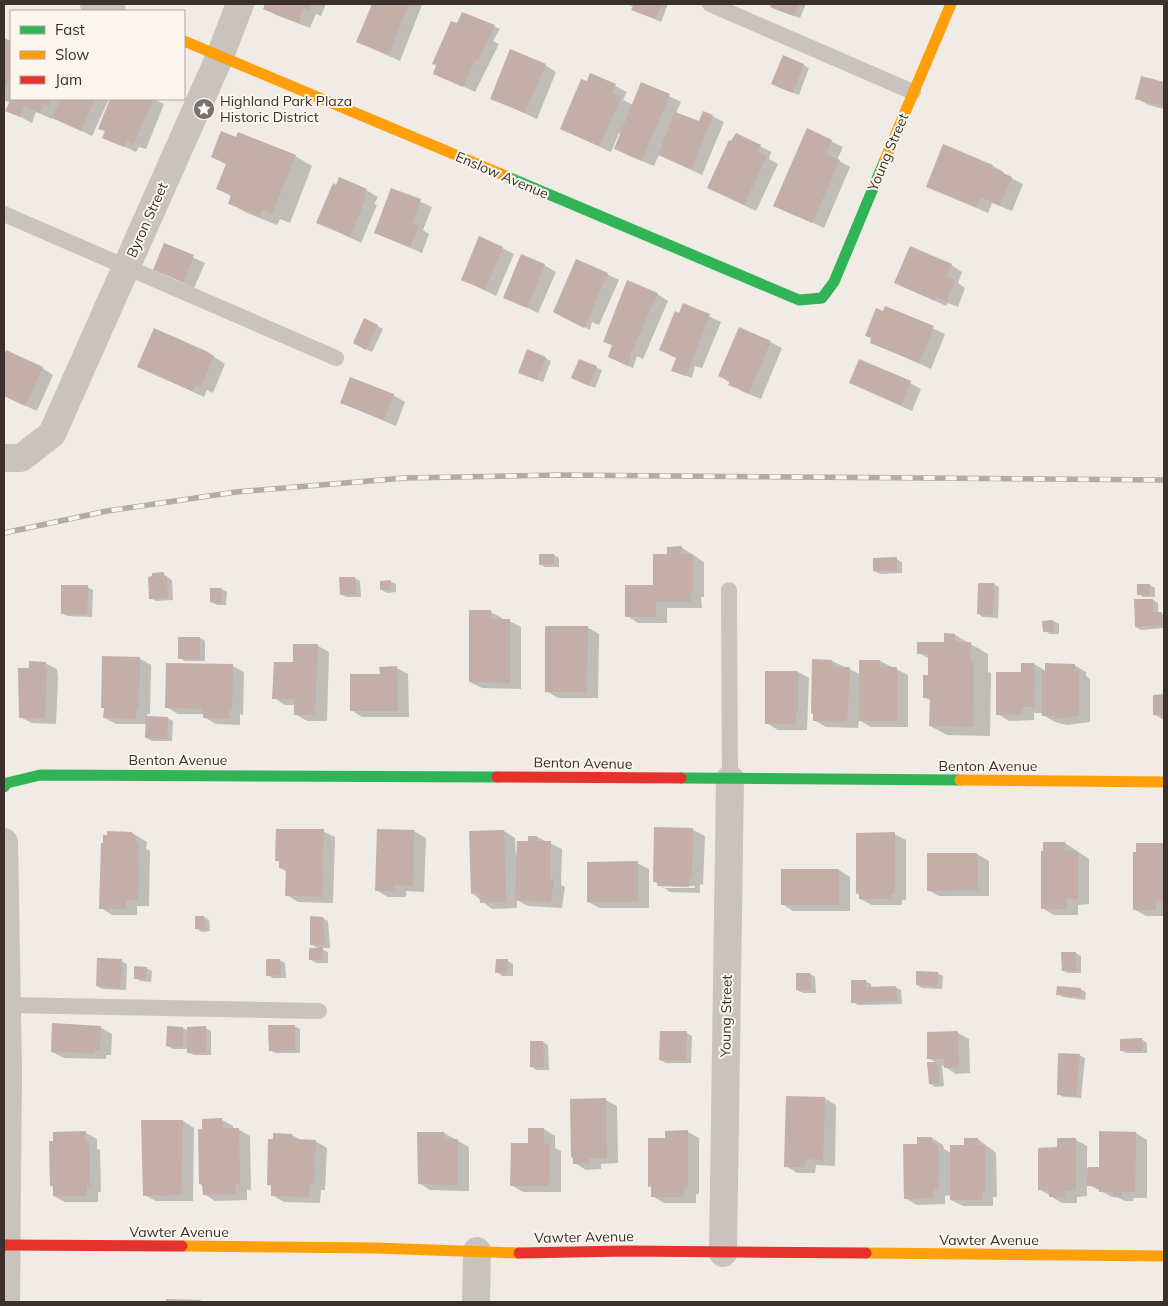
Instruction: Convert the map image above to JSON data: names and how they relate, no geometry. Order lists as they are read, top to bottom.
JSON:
{
  "streets": {
    "street": [
      "Young Street",
      "Enslow Avenue",
      "Byron Street",
      "Benton Avenue",
      "Vawter Avenue"
    ]
  },
  "crossings": [
    ["Young Street", "Enslow Avenue"],
    ["Young Street", "Benton Avenue"],
    ["Young Street", "Vawter Avenue"],
    ["Enslow Avenue", "Byron Street"]
  ],
  "places": {
    "place": ["Highland Park Plaza Historic District"]
  },
  "legend": ["Fast", "Slow", "Jam"]
}
